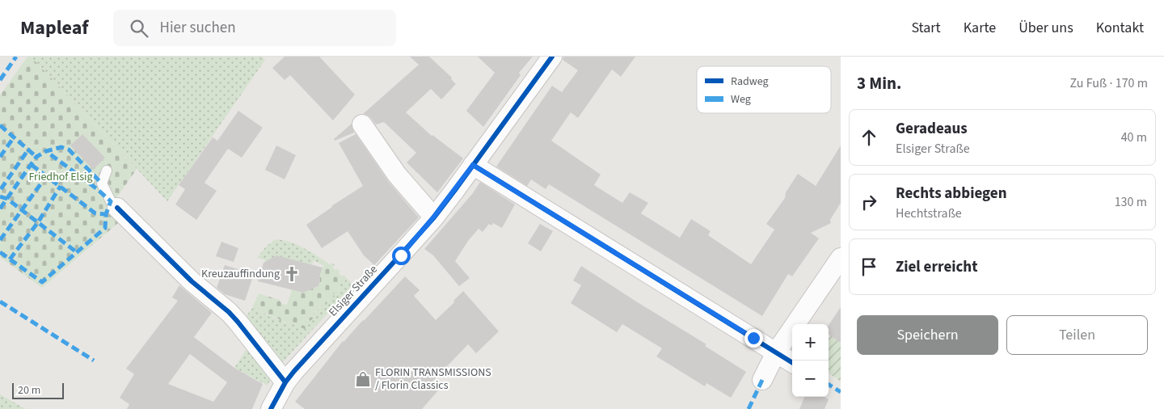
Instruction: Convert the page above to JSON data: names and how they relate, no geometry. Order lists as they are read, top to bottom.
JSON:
{
  "streets": {
    "street": ["Elsiger Straße"]
  },
  "parks": ["Friedhof Elsig"],
  "places": {
    "church": ["Kreuzauffindung"],
    "shop": ["FLORIN TRANSMISSIONS / Florin Classics"]
  },
  "legend": ["Radweg", "Weg"],
  "scale_bar": "20 m",
  "page": {
    "header": "Mapleaf",
    "search": "Hier suchen",
    "nav": [
      "Start",
      "Karte",
      "Über uns",
      "Kontakt"
    ],
    "heading": ["3 Min.", "Zu Fuß · 170 m"],
    "list": [
      ["Geradeaus", "Elsiger Straße", "40 m"],
      ["Rechts abbiegen", "Hechtstraße", "130 m"],
      "Ziel erreicht"
    ],
    "buttons": ["Speichern", "Teilen"],
    "map_buttons": ["+", "−"],
    "scale": "20 m"
  }
}
